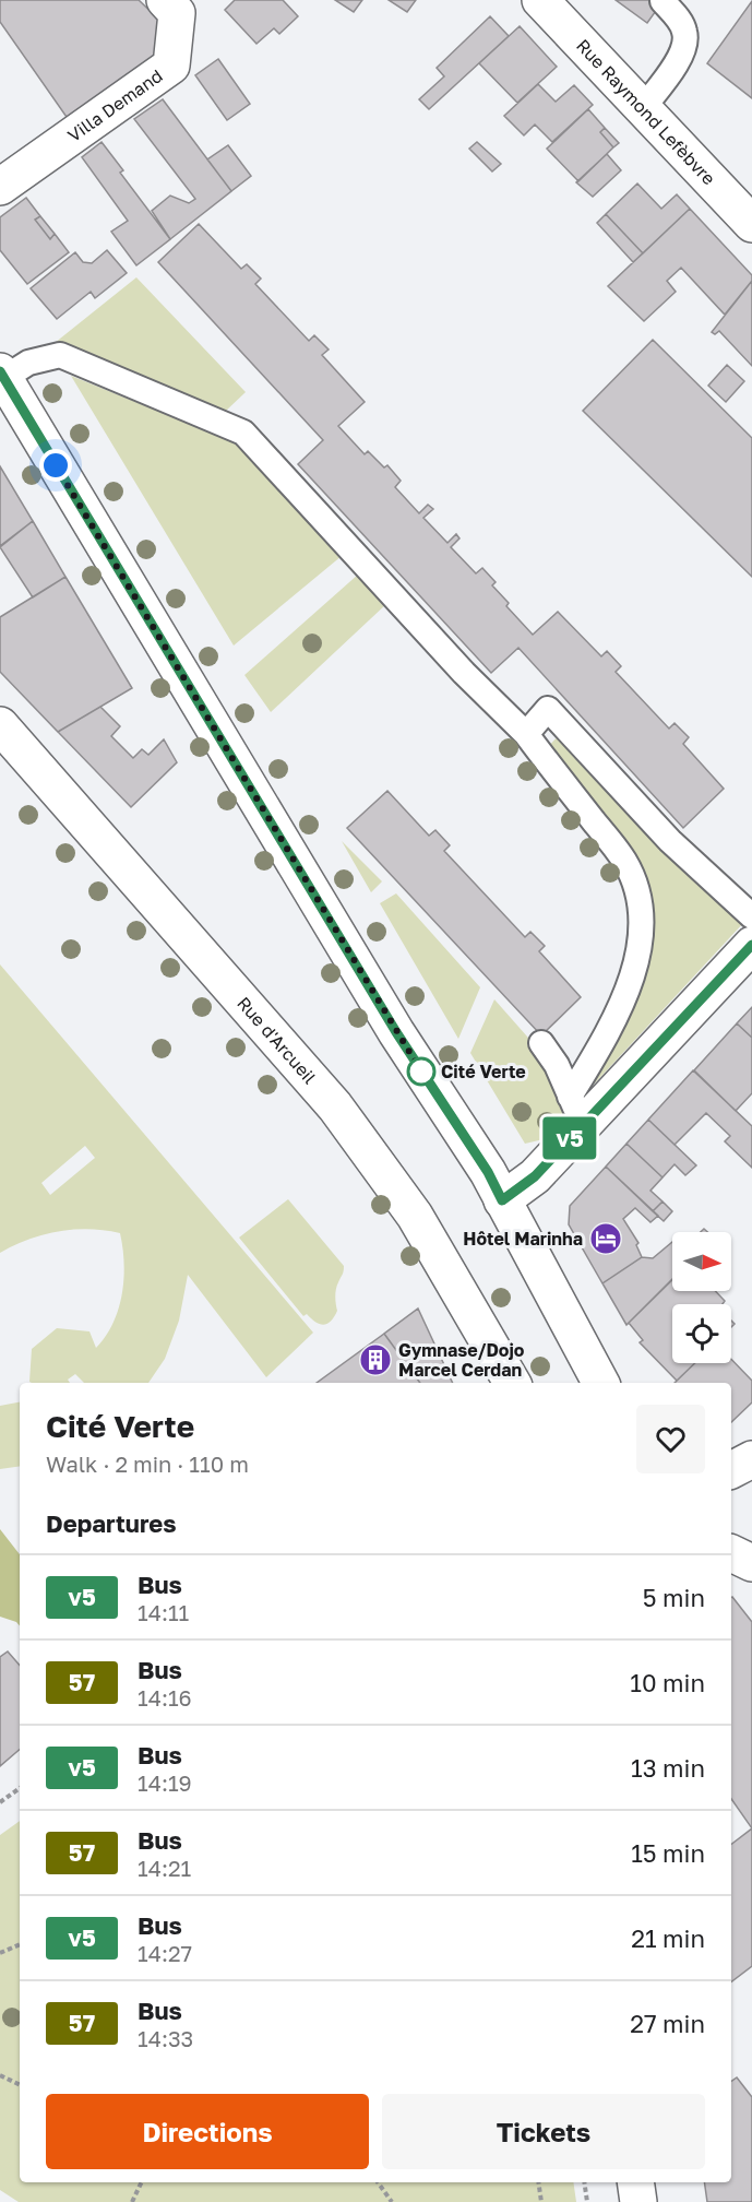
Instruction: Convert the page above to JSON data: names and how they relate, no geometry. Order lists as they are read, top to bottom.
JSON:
{
  "streets": {
    "street": ["Villa Demand", "Rue Raymond Lefèbvre", "Rue d'Arcueil"]
  },
  "places": {
    "other": ["Cité Verte"],
    "hotel": ["Hôtel Marinha"],
    "building": ["Gymnase/Dojo Marcel Cerdan"]
  },
  "lines": ["bus line v5"],
  "north": "right",
  "page": {
    "on_map": "v5",
    "heading": [
      ["Cité Verte", "Walk · 2 min · 110 m"],
      "Departures"
    ],
    "list": [
      {
        "mark": "v5",
        "name": "Bus",
        "note": "14:11",
        "value": "5 min"
      },
      {
        "mark": "57",
        "name": "Bus",
        "note": "14:16",
        "value": "10 min"
      },
      {
        "mark": "v5",
        "name": "Bus",
        "note": "14:19",
        "value": "13 min"
      },
      {
        "mark": "57",
        "name": "Bus",
        "note": "14:21",
        "value": "15 min"
      },
      {
        "mark": "v5",
        "name": "Bus",
        "note": "14:27",
        "value": "21 min"
      },
      {
        "mark": "57",
        "name": "Bus",
        "note": "14:33",
        "value": "27 min"
      }
    ],
    "buttons": ["Directions", "Tickets"]
  }
}
